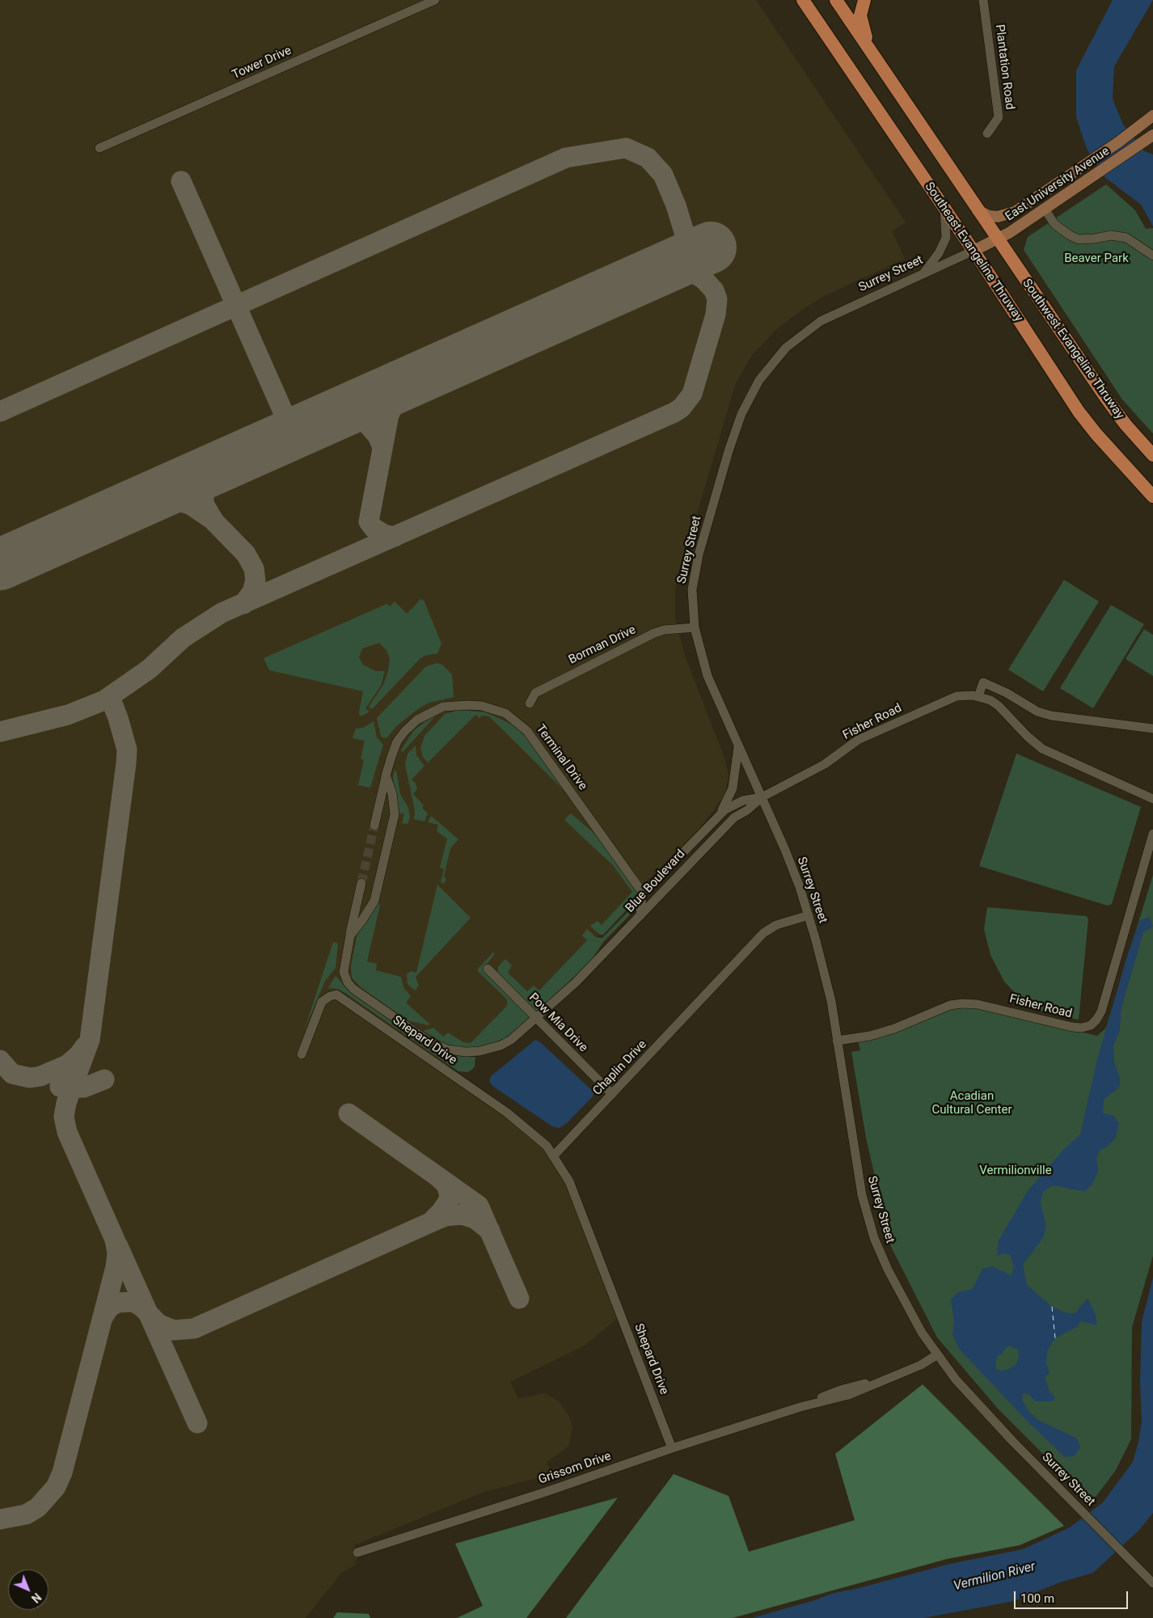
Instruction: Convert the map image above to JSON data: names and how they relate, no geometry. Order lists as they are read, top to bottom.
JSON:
{
  "streets": {
    "highway": ["Southeast Evangeline Thruway", "Southwest Evangeline Thruway"],
    "main road": ["East University Avenue"],
    "street": [
      "Tower Drive",
      "Plantation Road",
      "Surrey Street",
      "Borman Drive",
      "Fisher Road",
      "Terminal Drive",
      "Blue Boulevard",
      "Pow Mia Drive",
      "Shepard Drive",
      "Chaplin Drive",
      "Grissom Drive"
    ]
  },
  "crossings": [
    ["East University Avenue", "Southeast Evangeline Thruway"],
    ["East University Avenue", "Surrey Street"],
    ["East University Avenue", "Southwest Evangeline Thruway"],
    ["Southeast Evangeline Thruway", "Surrey Street"],
    ["Surrey Street", "Borman Drive"],
    ["Surrey Street", "Fisher Road"],
    ["Surrey Street", "Blue Boulevard"],
    ["Surrey Street", "Chaplin Drive"],
    ["Surrey Street", "Grissom Drive"],
    ["Fisher Road", "Blue Boulevard"],
    ["Terminal Drive", "Blue Boulevard"],
    ["Blue Boulevard", "Pow Mia Drive"],
    ["Pow Mia Drive", "Chaplin Drive"],
    ["Shepard Drive", "Chaplin Drive"],
    ["Shepard Drive", "Grissom Drive"]
  ],
  "water": ["Vermilion River"],
  "parks": ["Beaver Park", "Acadian Cultural Center", "Vermilionville"],
  "scale_bar": "100 m",
  "north": "bottom right"
}
